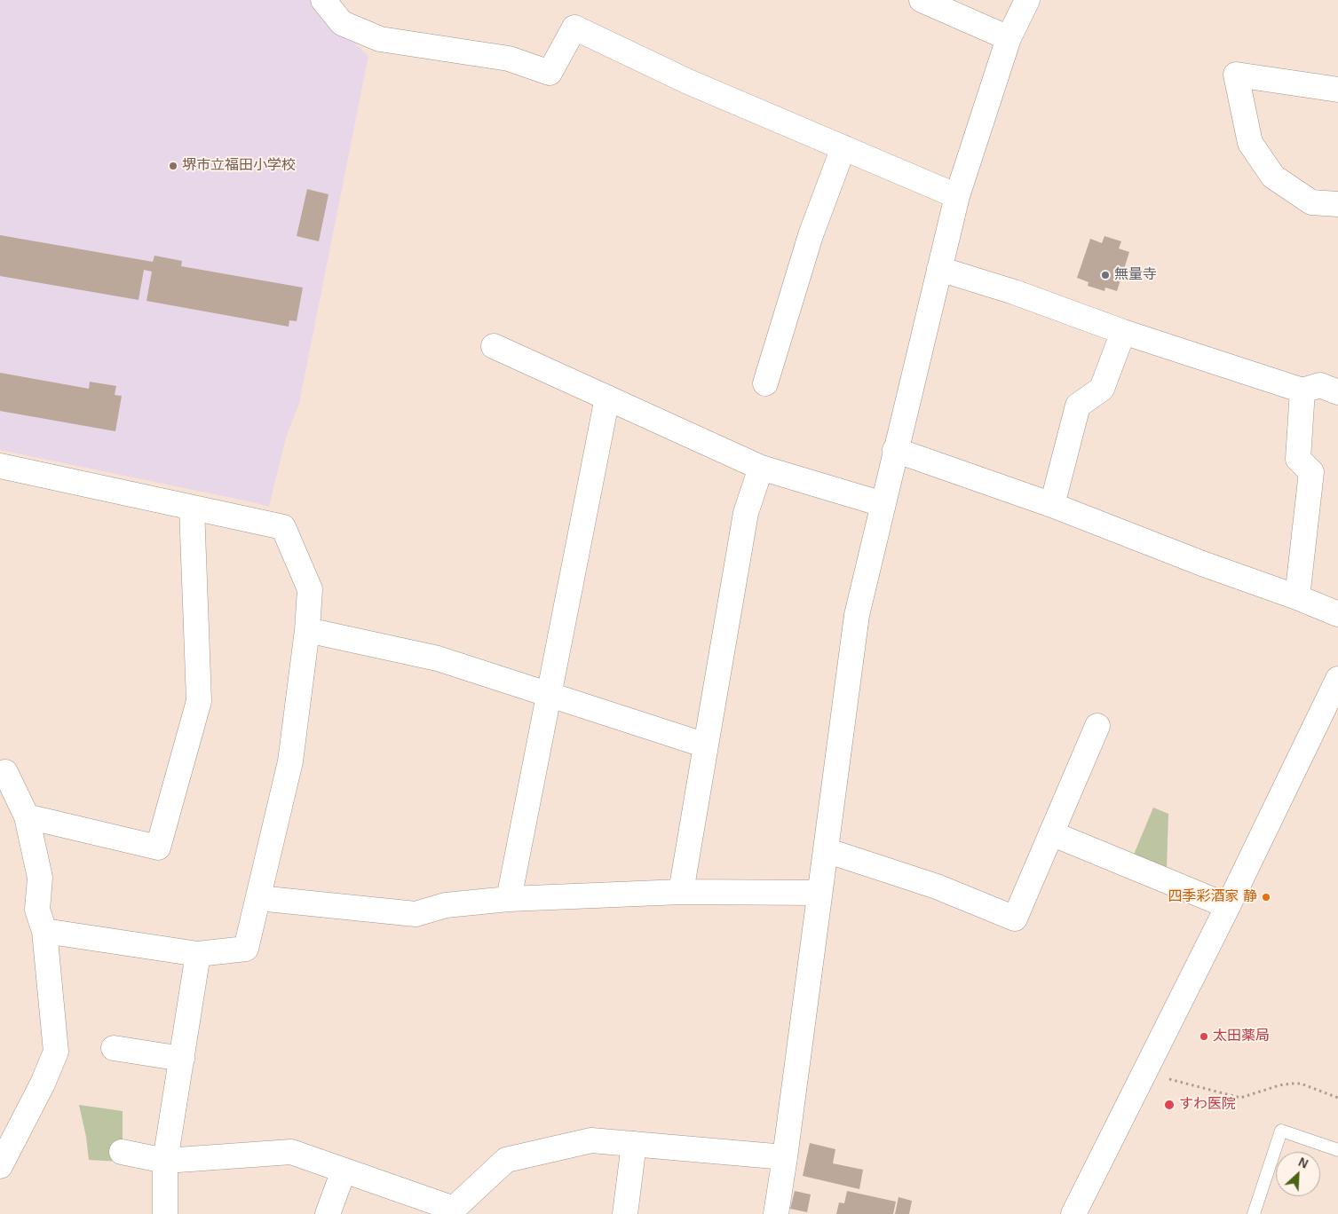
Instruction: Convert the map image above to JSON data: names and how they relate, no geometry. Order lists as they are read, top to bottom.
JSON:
{
  "places": [
    "堺市立福田小学校",
    "無量寺",
    "四季彩酒家 静",
    "太田薬局",
    "すわ医院"
  ],
  "north": "top right"
}
